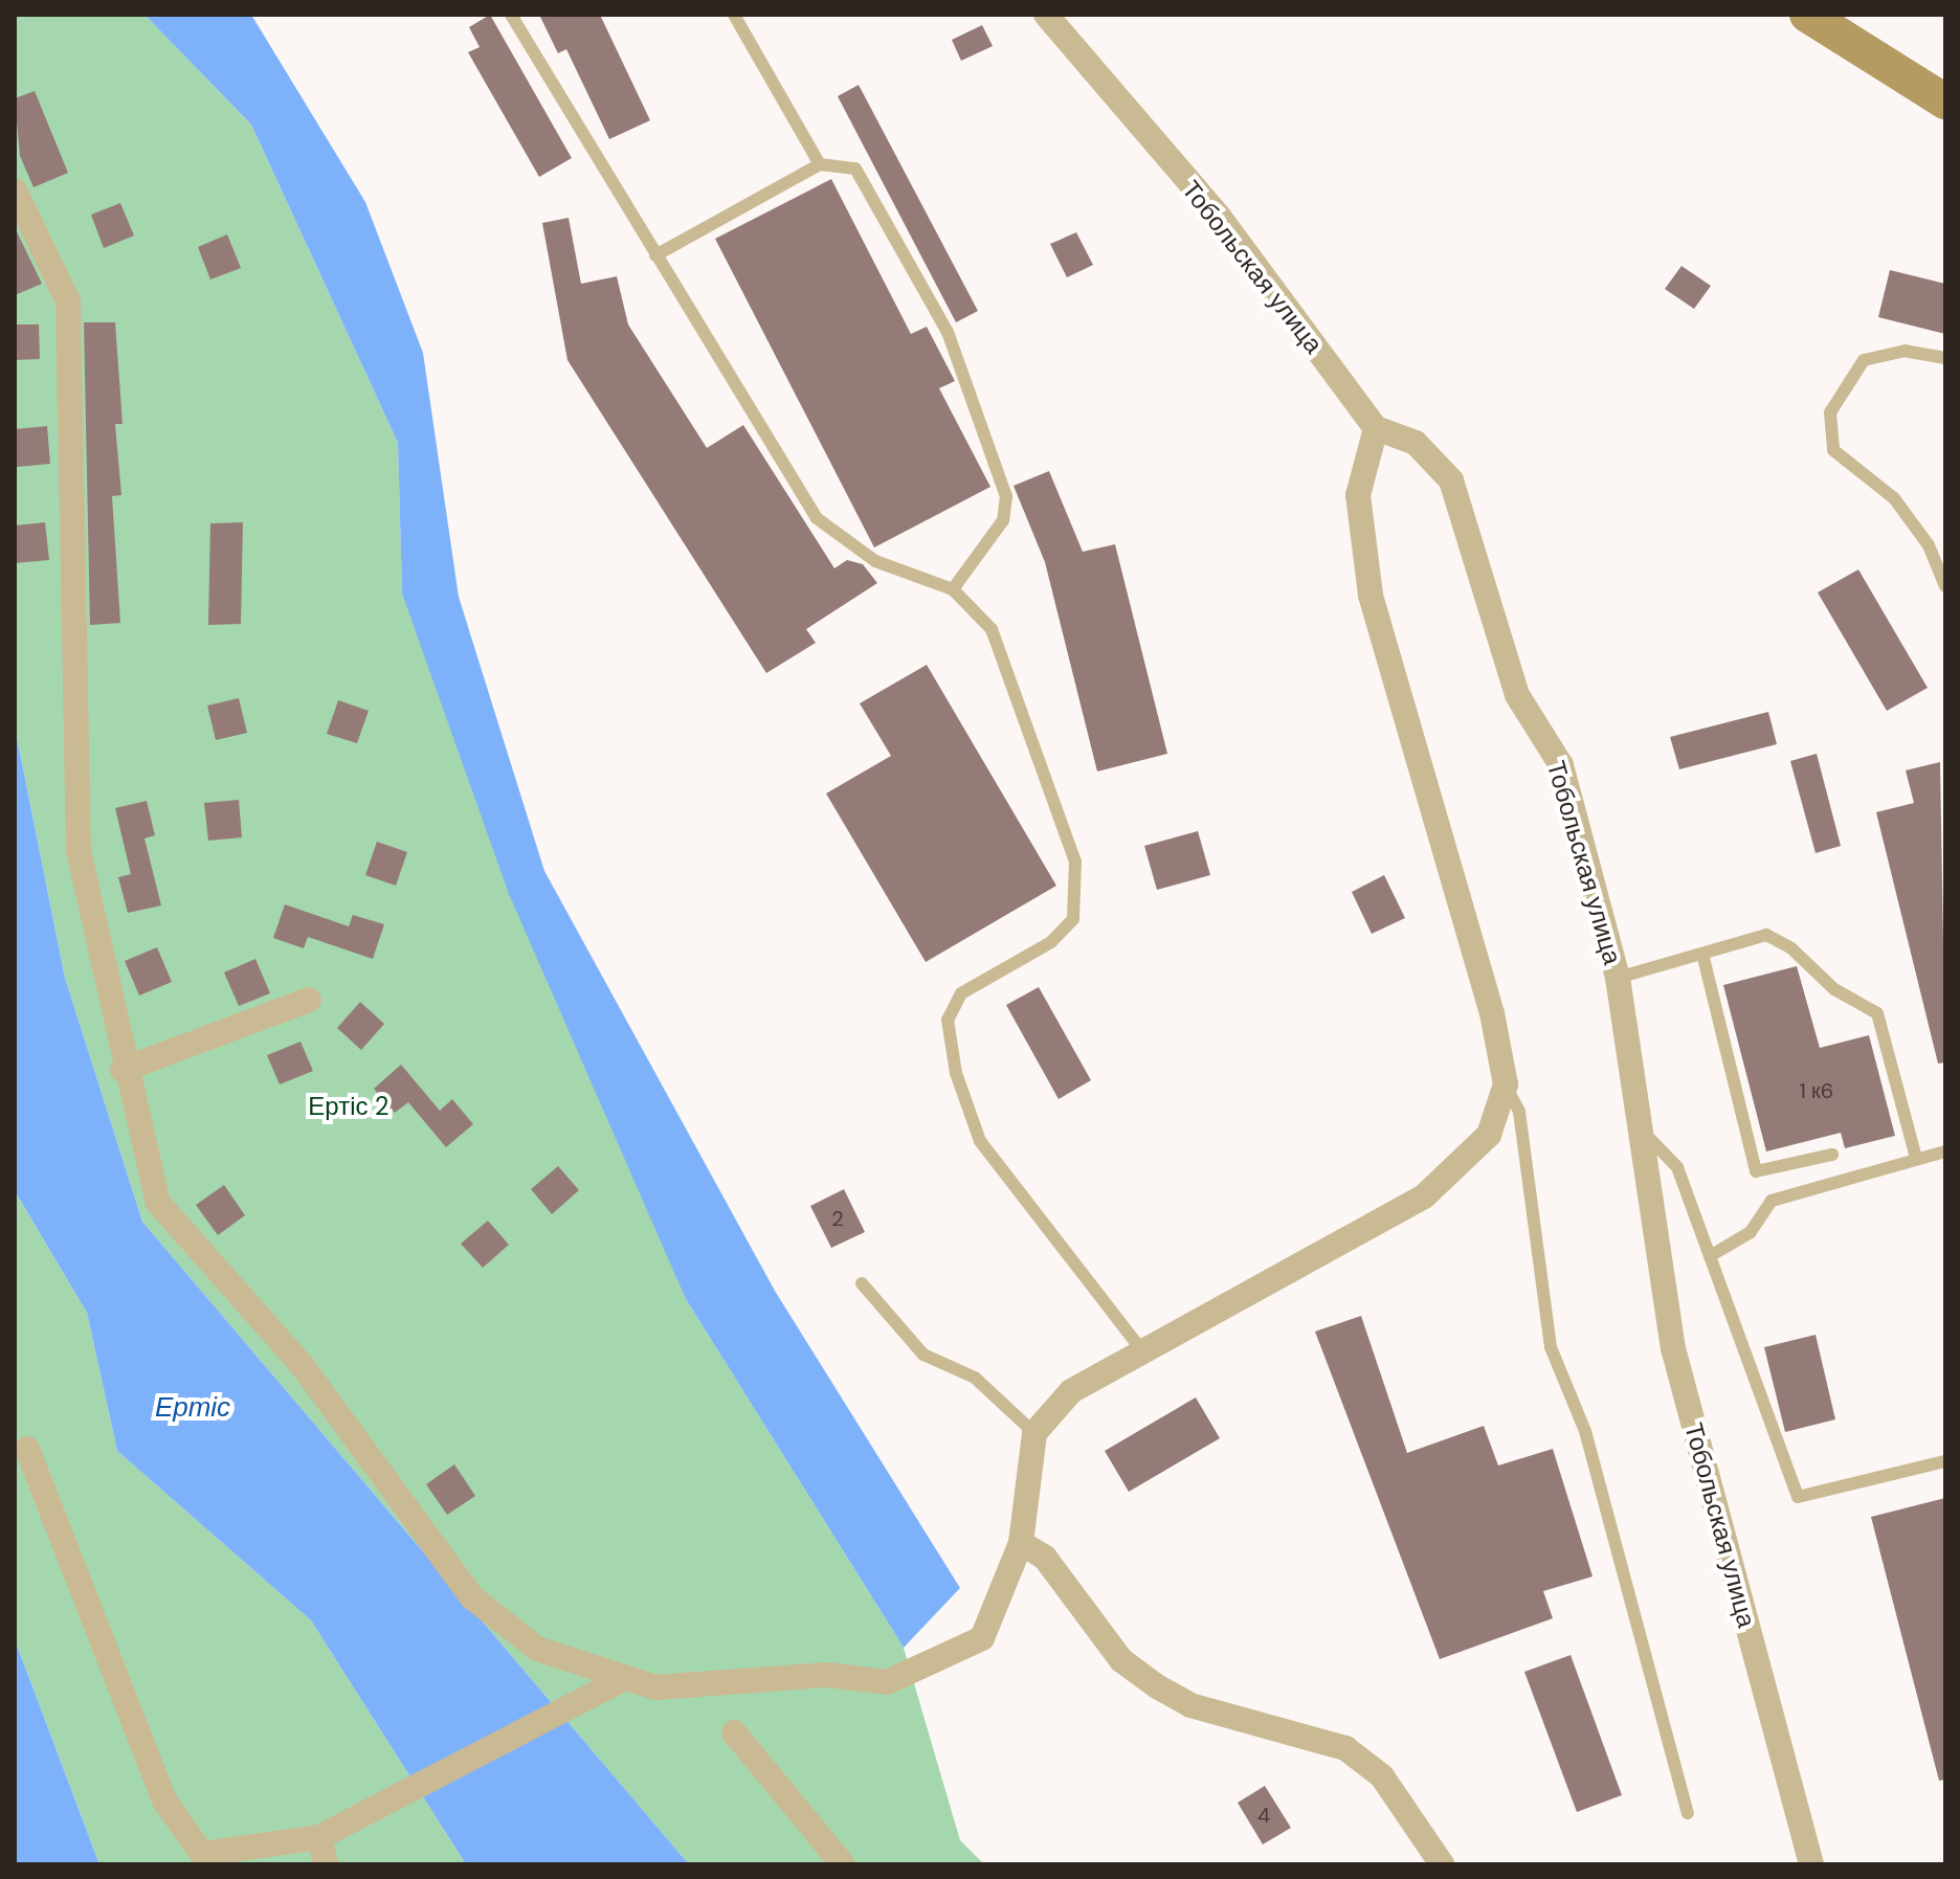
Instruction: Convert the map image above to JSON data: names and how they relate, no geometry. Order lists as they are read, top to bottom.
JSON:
{
  "streets": {
    "street": ["Тобольская улица"]
  },
  "water": ["Ертіс"],
  "parks": ["Ертіс 2"],
  "house_numbers": ["1 к6", "2", "4"]
}
